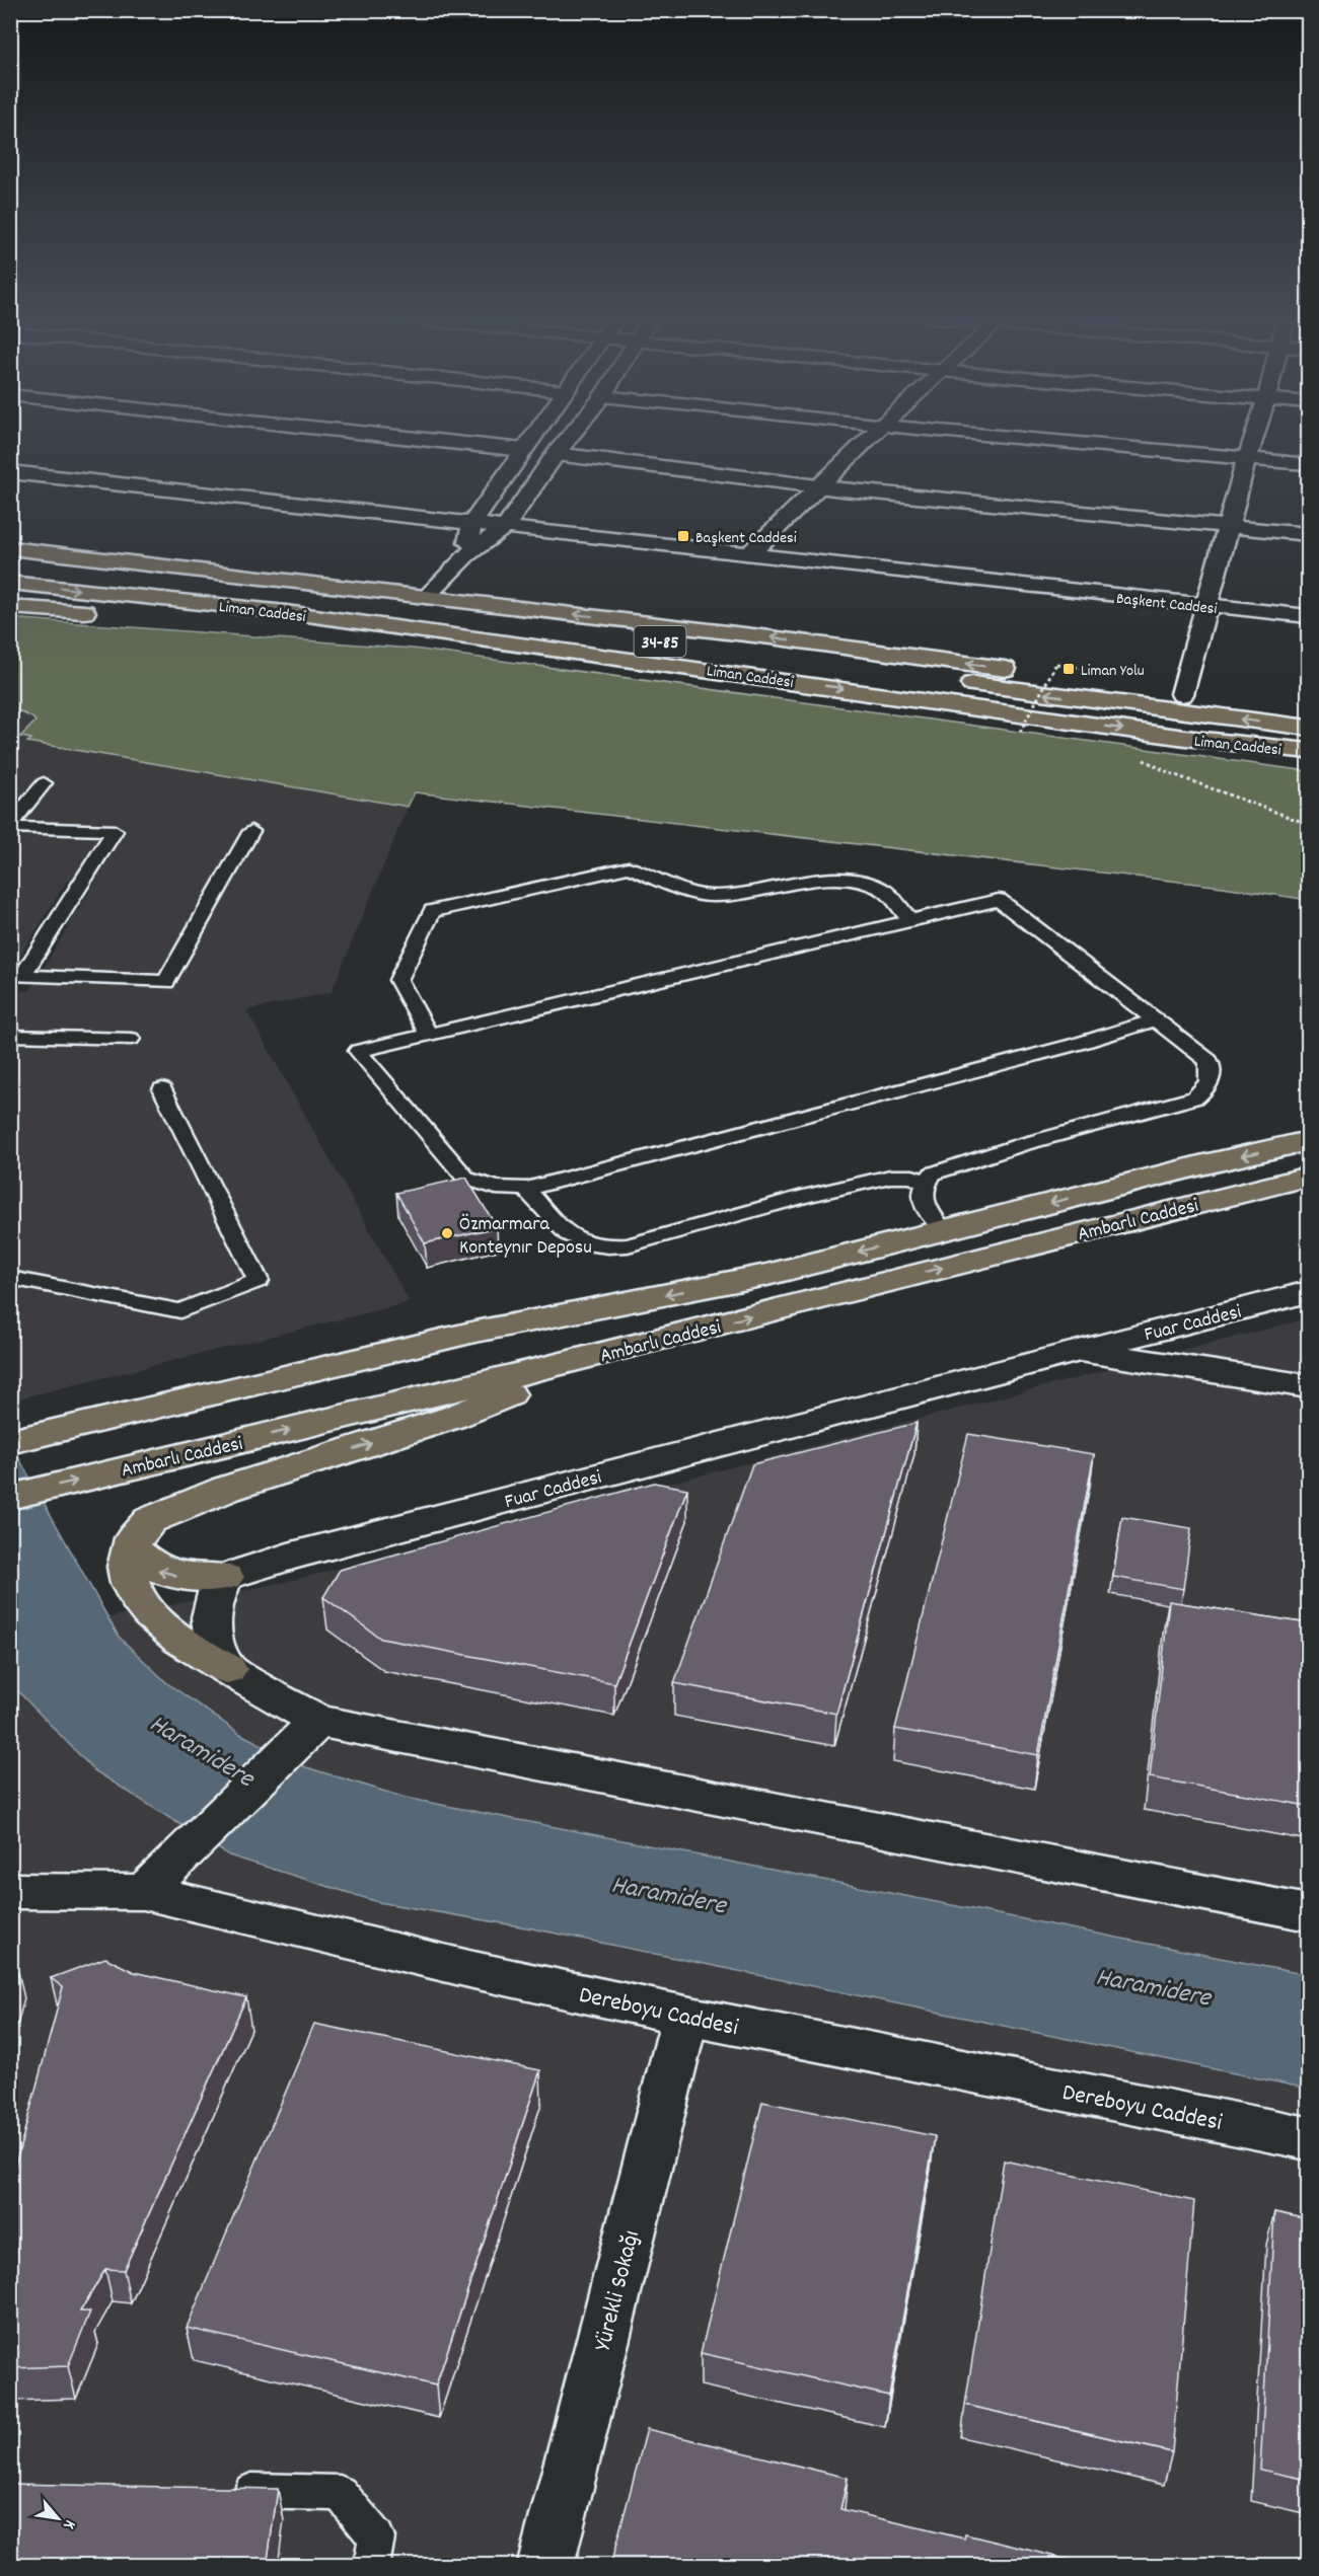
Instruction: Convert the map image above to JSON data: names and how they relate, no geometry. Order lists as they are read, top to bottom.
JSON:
{
  "streets": {
    "main road": ["Liman Caddesi", "34-85", "Ambarlı Caddesi"],
    "street": [
      "Başkent Caddesi",
      "Fuar Caddesi",
      "Dereboyu Caddesi",
      "Yürekli Sokağı"
    ]
  },
  "crossings": [
    ["Dereboyu Caddesi", "Yürekli Sokağı"]
  ],
  "water": ["Haramidere"],
  "places": {
    "transit": ["Başkent Caddesi", "Liman Yolu"],
    "other": ["Özmarmara Konteynır Deposu"]
  },
  "north": "bottom right"
}
